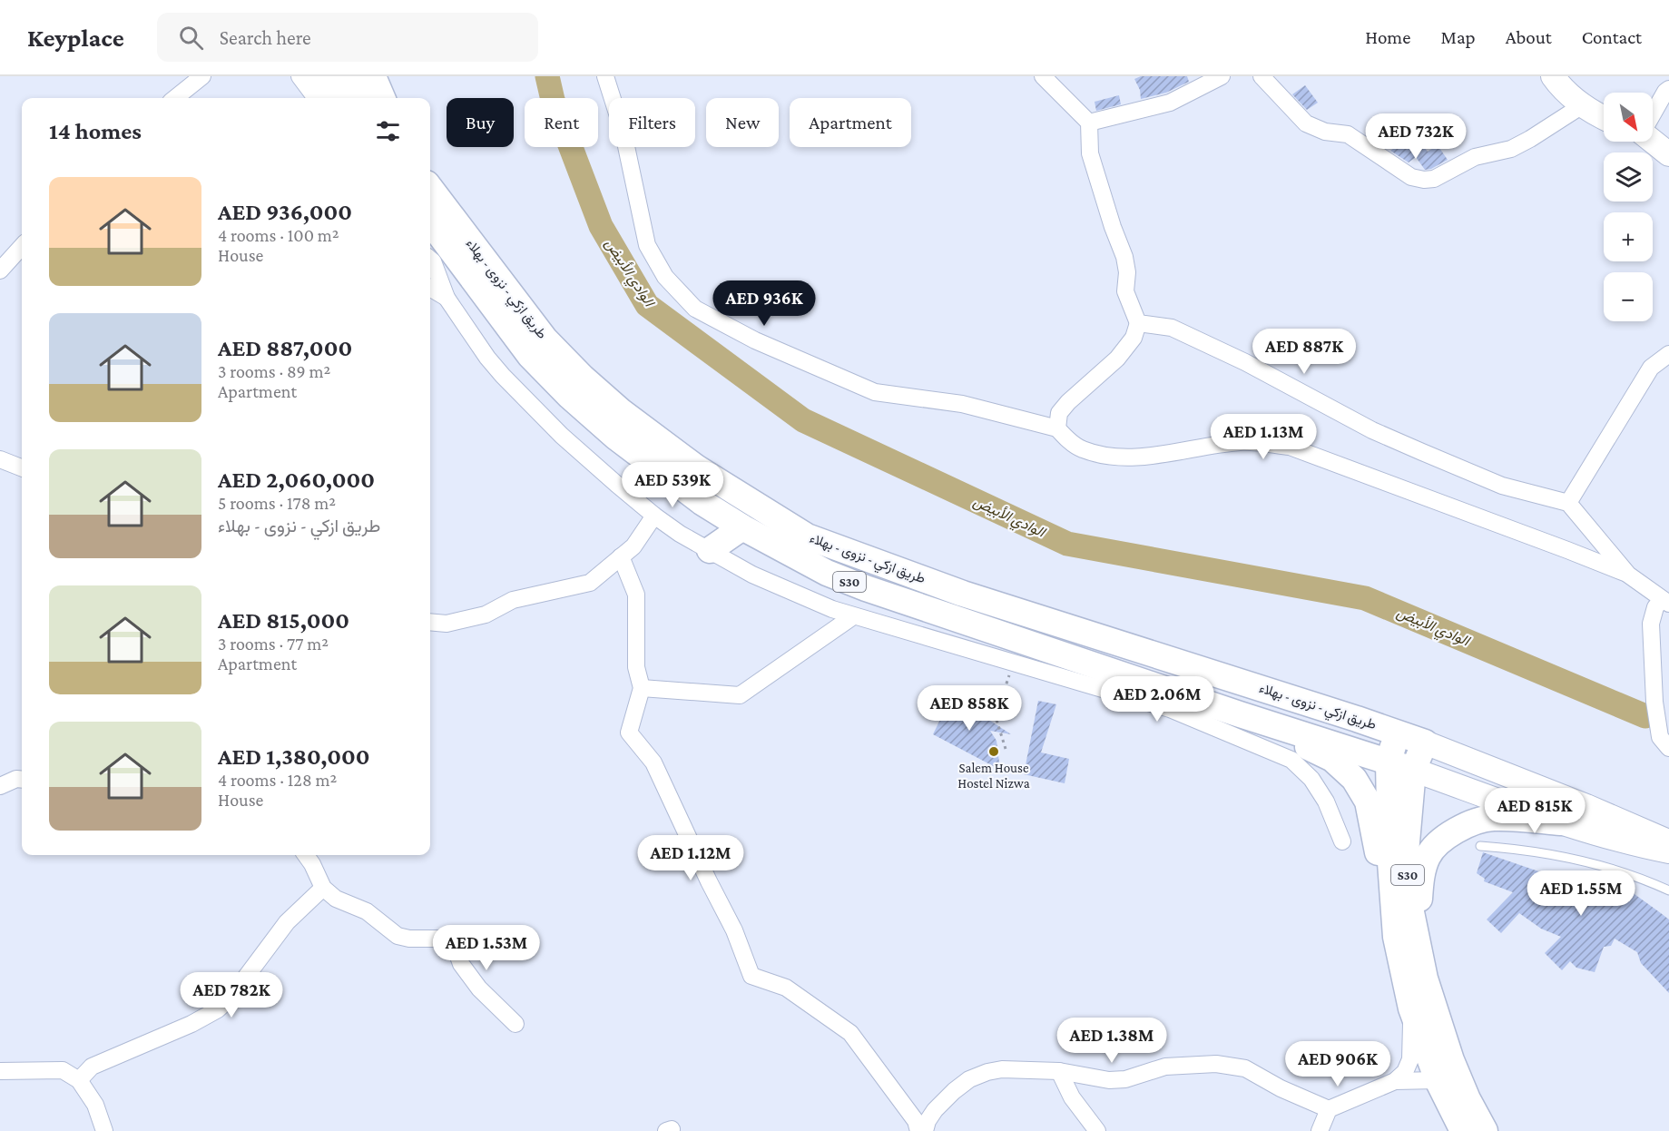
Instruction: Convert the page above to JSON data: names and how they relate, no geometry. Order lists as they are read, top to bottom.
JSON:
{
  "streets": {
    "main road": ["طريق ازكي - نزوى - بهلاء", "S30"]
  },
  "crossings": [
    ["طريق ازكي - نزوى - بهلاء", "S30"]
  ],
  "water": ["الوادي الأبيض"],
  "places": ["Salem House Hostel Nizwa"],
  "north": "bottom right",
  "page": {
    "header": "Keyplace",
    "search": "Search here",
    "nav": [
      "Home",
      "Map",
      "About",
      "Contact"
    ],
    "map_buttons": ["+", "−"],
    "chip": [
      "Buy",
      "Rent",
      "Filters",
      "New",
      "Apartment"
    ],
    "heading": "14 homes",
    "price": [
      "AED 732K",
      "AED 936K",
      "AED 887K",
      "AED 1.13M",
      "AED 539K",
      "AED 2.06M",
      "AED 858K",
      "AED 815K",
      "AED 1.12M",
      "AED 1.55M",
      "AED 1.53M",
      "AED 782K",
      "AED 1.38M",
      "AED 906K"
    ],
    "list": [
      {
        "name": "AED 936,000",
        "note": "4 rooms · 100 m² · House"
      },
      {
        "name": "AED 887,000",
        "note": "3 rooms · 89 m² · Apartment"
      },
      {
        "name": "AED 2,060,000",
        "note": "5 rooms · 178 m² · طريق ازكي - نزوى - بهلاء"
      },
      {
        "name": "AED 815,000",
        "note": "3 rooms · 77 m² · Apartment"
      },
      {
        "name": "AED 1,380,000",
        "note": "4 rooms · 128 m² · House"
      }
    ]
  }
}
